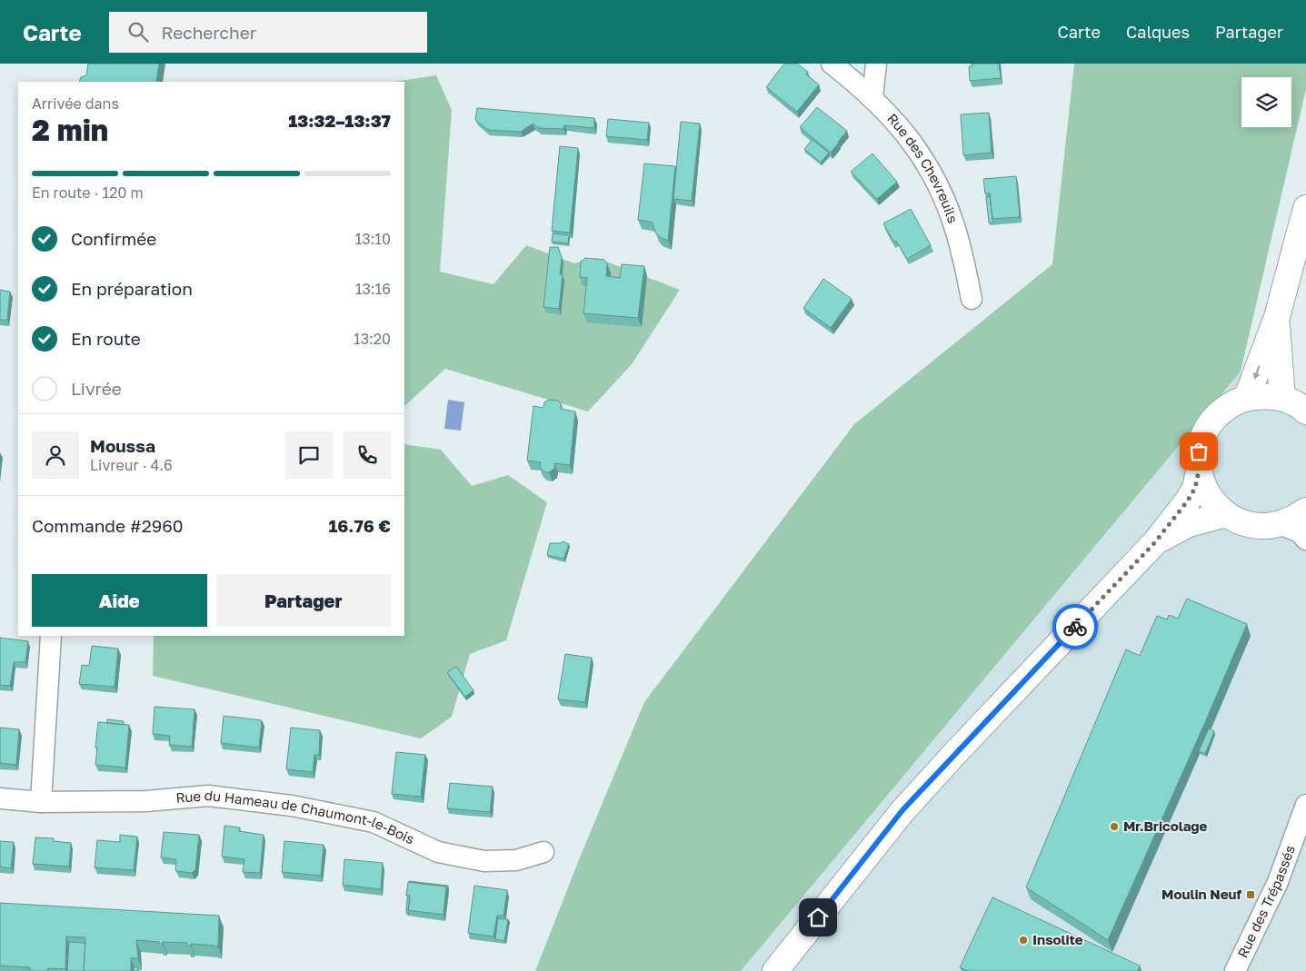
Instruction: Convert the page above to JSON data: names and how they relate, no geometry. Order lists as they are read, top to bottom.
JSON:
{
  "streets": {
    "street": ["Rue des Chevreuils", "Rue du Hameau de Chaumont-le-Bois", "Rue des Trépassés"]
  },
  "places": {
    "other": ["Mr.Bricolage", "Insolite"],
    "transit": ["Moulin Neuf"]
  },
  "page": {
    "header": "Carte",
    "search": "Rechercher",
    "nav": ["Carte", "Calques", "Partager"],
    "heading": ["2 min", "Arrivée dans", "13:32–13:37"],
    "panel": [
      "Moussa",
      "Livreur · 4.6",
      "Commande #2960",
      "16.76 €"
    ],
    "bar": "En route · 120 m",
    "list": [
      ["Confirmée", "13:10"],
      ["En préparation", "13:16"],
      ["En route", "13:20"],
      "Livrée"
    ],
    "buttons": ["Aide", "Partager"]
  }
}
